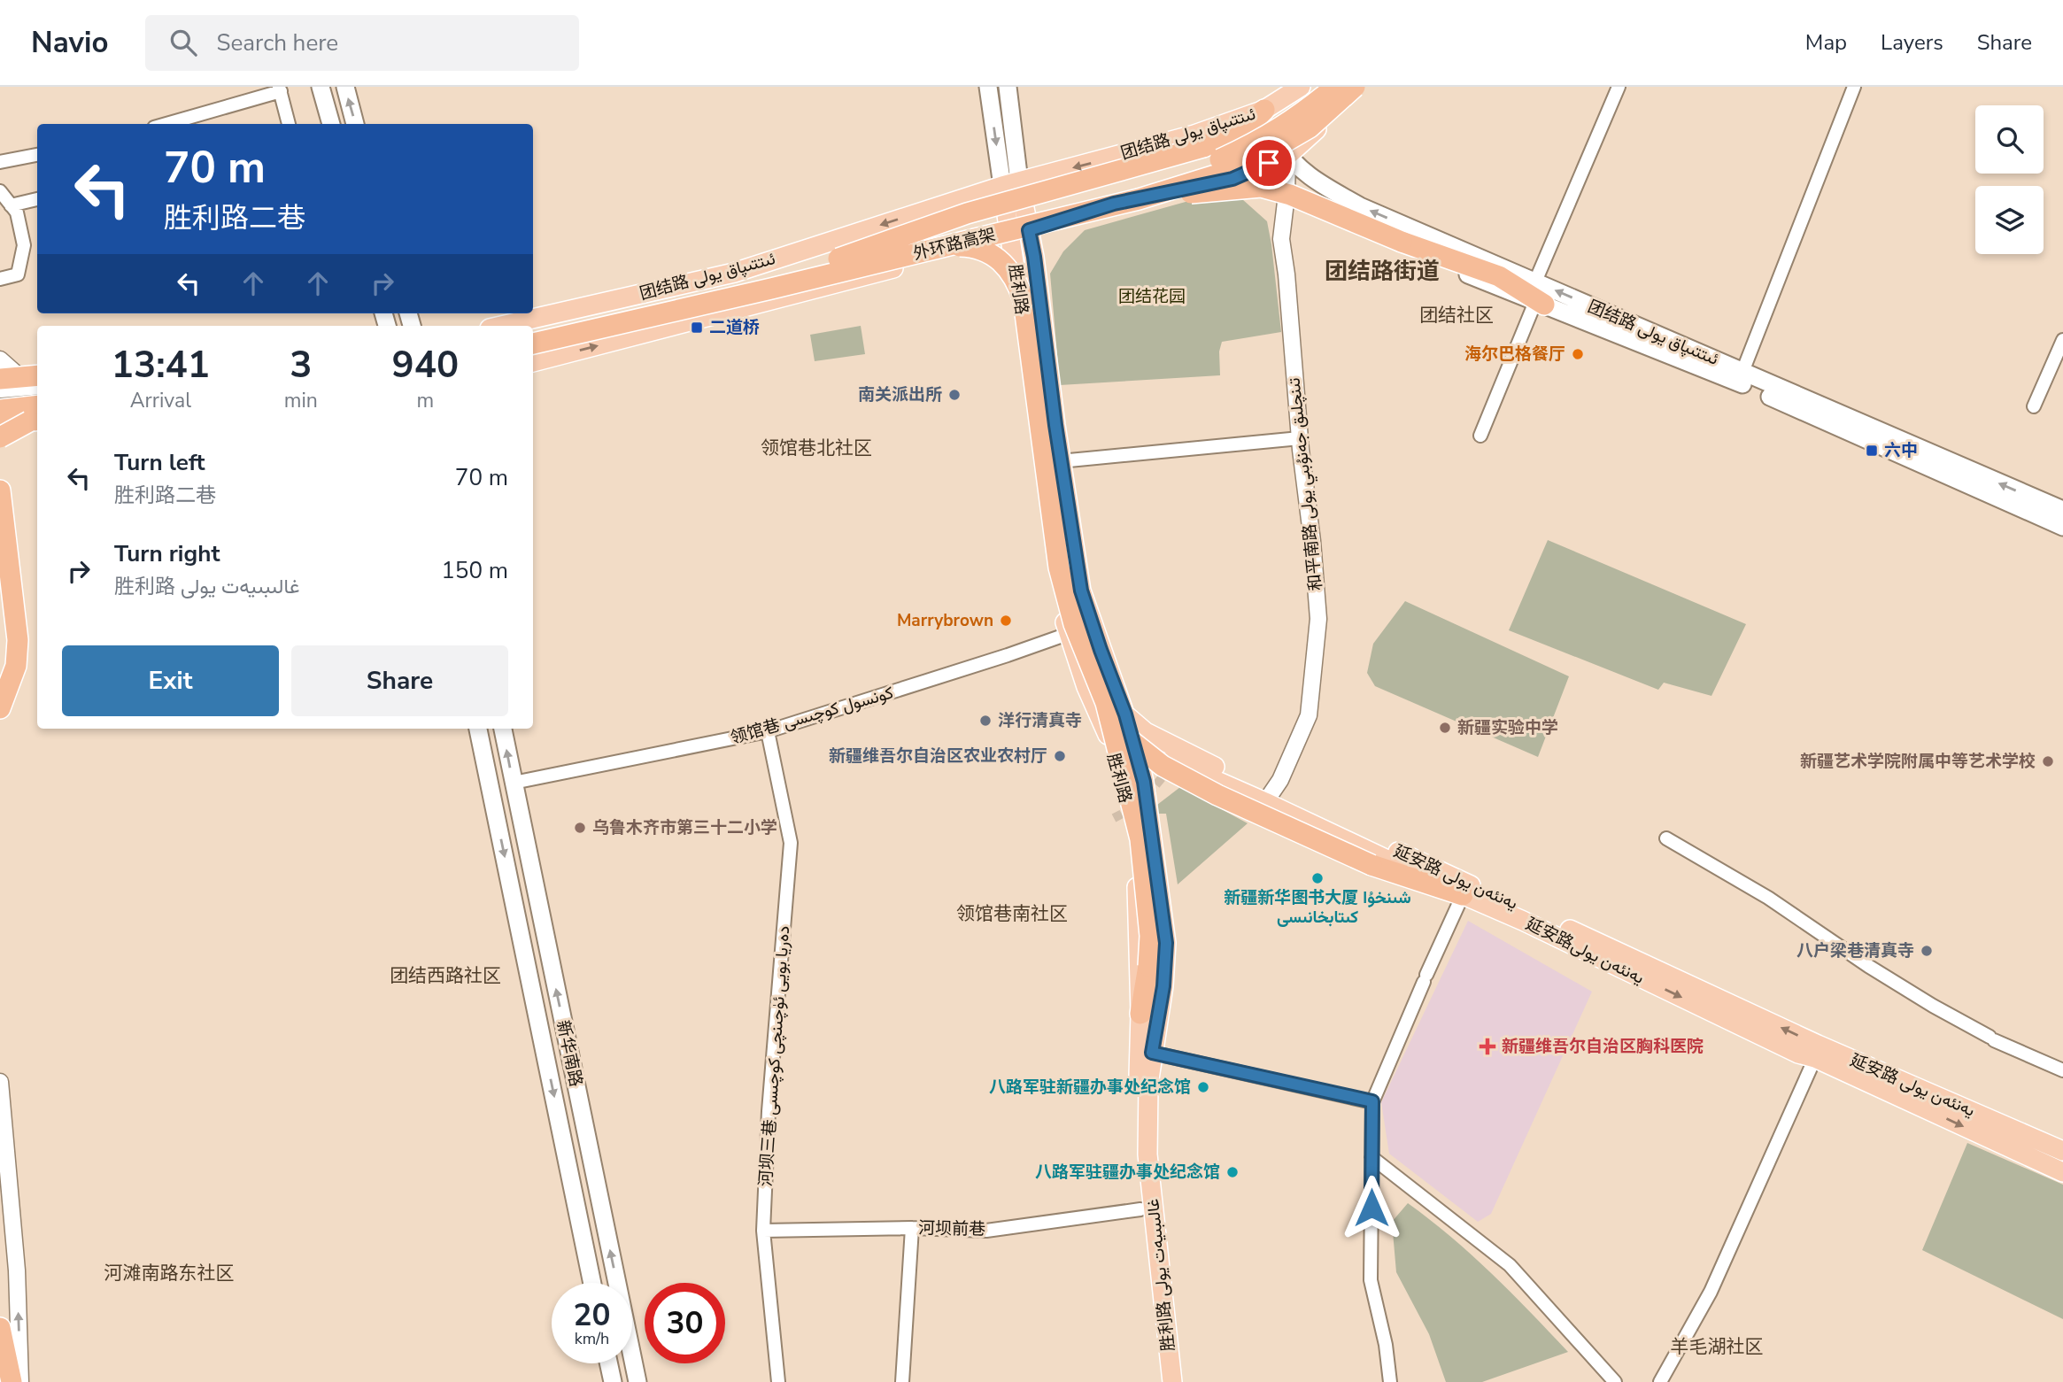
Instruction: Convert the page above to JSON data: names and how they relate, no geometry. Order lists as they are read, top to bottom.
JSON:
{
  "streets": {
    "highway": ["外环路高架"],
    "main road": [
      "团结路 ئىتتىپاق يولى",
      "胜利路",
      "延安路 يەنئەن يولى",
      "延安路يەنئەن يولى",
      "新华南路",
      "胜利路 غالىبىيەت يولى"
    ],
    "street": [
      "和平南路 تىنچلىق جەنۇبىي يولى",
      "领馆巷 كونسول كوچىسى",
      "河坝三巷 دەريا بويى ئۈچىنچى كوچىسى",
      "河坝前巷"
    ]
  },
  "crossings": [
    ["团结路 ئىتتىپاق يولى", "胜利路"],
    ["团结路 ئىتتىپاق يولى", "和平南路 تىنچلىق جەنۇبىي يولى"],
    ["团结路 ئىتتىپاق يولى", "胜利路 غالىبىيەت يولى"],
    ["胜利路", "领馆巷 كونسول كوچىسى"],
    ["胜利路", "延安路يەنئەن يولى"],
    ["胜利路", "河坝前巷"],
    ["胜利路", "胜利路 غالىبىيەت يولى"],
    ["和平南路 تىنچلىق جەنۇبىي يولى", "延安路 يەنئەن يولى"],
    ["和平南路 تىنچلىق جەنۇبىي يولى", "延安路يەنئەن يولى"],
    ["领馆巷 كونسول كوچىسى", "新华南路"],
    ["领馆巷 كونسول كوچىسى", "河坝三巷 دەريا بويى ئۈچىنچى كوچىسى"],
    ["延安路 يەنئەن يولى", "延安路يەنئەن يولى"],
    ["延安路 يەنئەن يولى", "胜利路 غالىبىيەت يولى"],
    ["延安路يەنئەن يولى", "胜利路 غالىبىيەت يولى"],
    ["河坝三巷 دەريا بويى ئۈچىنچى كوچىسى", "河坝前巷"]
  ],
  "one_way": ["延安路 يەنئەن يولى", "延安路يەنئەن يولى"],
  "districts": [
    "团结路街道",
    "团结社区",
    "领馆巷北社区",
    "领馆巷南社区",
    "团结西路社区",
    "河滩南路东社区",
    "羊毛湖社区"
  ],
  "parks": ["团结花园"],
  "places": {
    "transit": ["二道桥", "六中"],
    "other": [
      "海尔巴格餐厅",
      "南关派出所",
      "Marrybrown",
      "洋行清真寺",
      "新疆实验中学",
      "新疆维吾尔自治区农业农村厅",
      "新疆艺术学院附属中等艺术学校",
      "乌鲁木齐市第三十二小学",
      "新疆新华图书大厦 شىنخۇا كىتابخانىسى",
      "八户梁巷清真寺",
      "八路军驻新疆办事处纪念馆",
      "八路军驻疆办事处纪念馆"
    ],
    "health": ["新疆维吾尔自治区胸科医院"]
  },
  "page": {
    "header": "Navio",
    "search": "Search here",
    "nav": ["Map", "Layers", "Share"],
    "turn": ["70 m", "胜利路二巷"],
    "eta": [
      "13:41",
      "Arrival",
      "3",
      "min",
      "940",
      "m"
    ],
    "list": [
      {
        "name": "Turn left",
        "note": "胜利路二巷",
        "value": "70 m"
      },
      {
        "name": "Turn right",
        "note": "胜利路 غالىبىيەت يولى",
        "value": "150 m"
      }
    ],
    "buttons": ["Exit", "Share"],
    "speed": "20 km/h",
    "limit": "30"
  }
}
